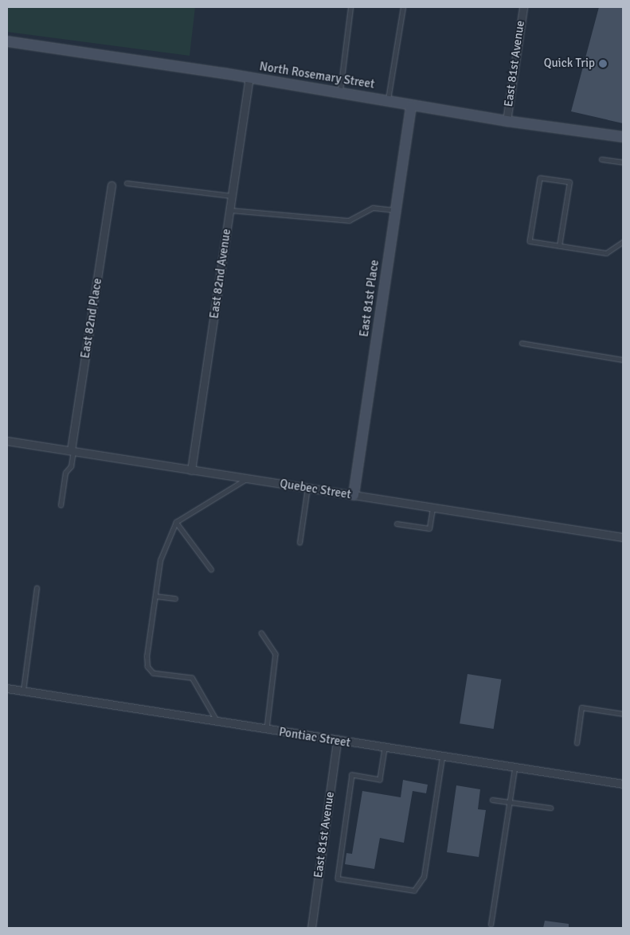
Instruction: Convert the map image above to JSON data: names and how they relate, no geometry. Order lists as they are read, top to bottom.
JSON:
{
  "streets": {
    "main road": ["North Rosemary Street", "East 81st Place"],
    "street": [
      "East 81st Avenue",
      "East 82nd Avenue",
      "East 82nd Place",
      "Quebec Street",
      "Pontiac Street"
    ]
  },
  "crossings": [
    ["East 81st Avenue", "North Rosemary Street"],
    ["East 81st Avenue", "Pontiac Street"],
    ["North Rosemary Street", "East 82nd Avenue"],
    ["North Rosemary Street", "East 81st Place"],
    ["East 82nd Avenue", "Quebec Street"],
    ["East 81st Place", "Quebec Street"],
    ["East 82nd Place", "Quebec Street"]
  ],
  "places": ["Quick Trip"]
}
